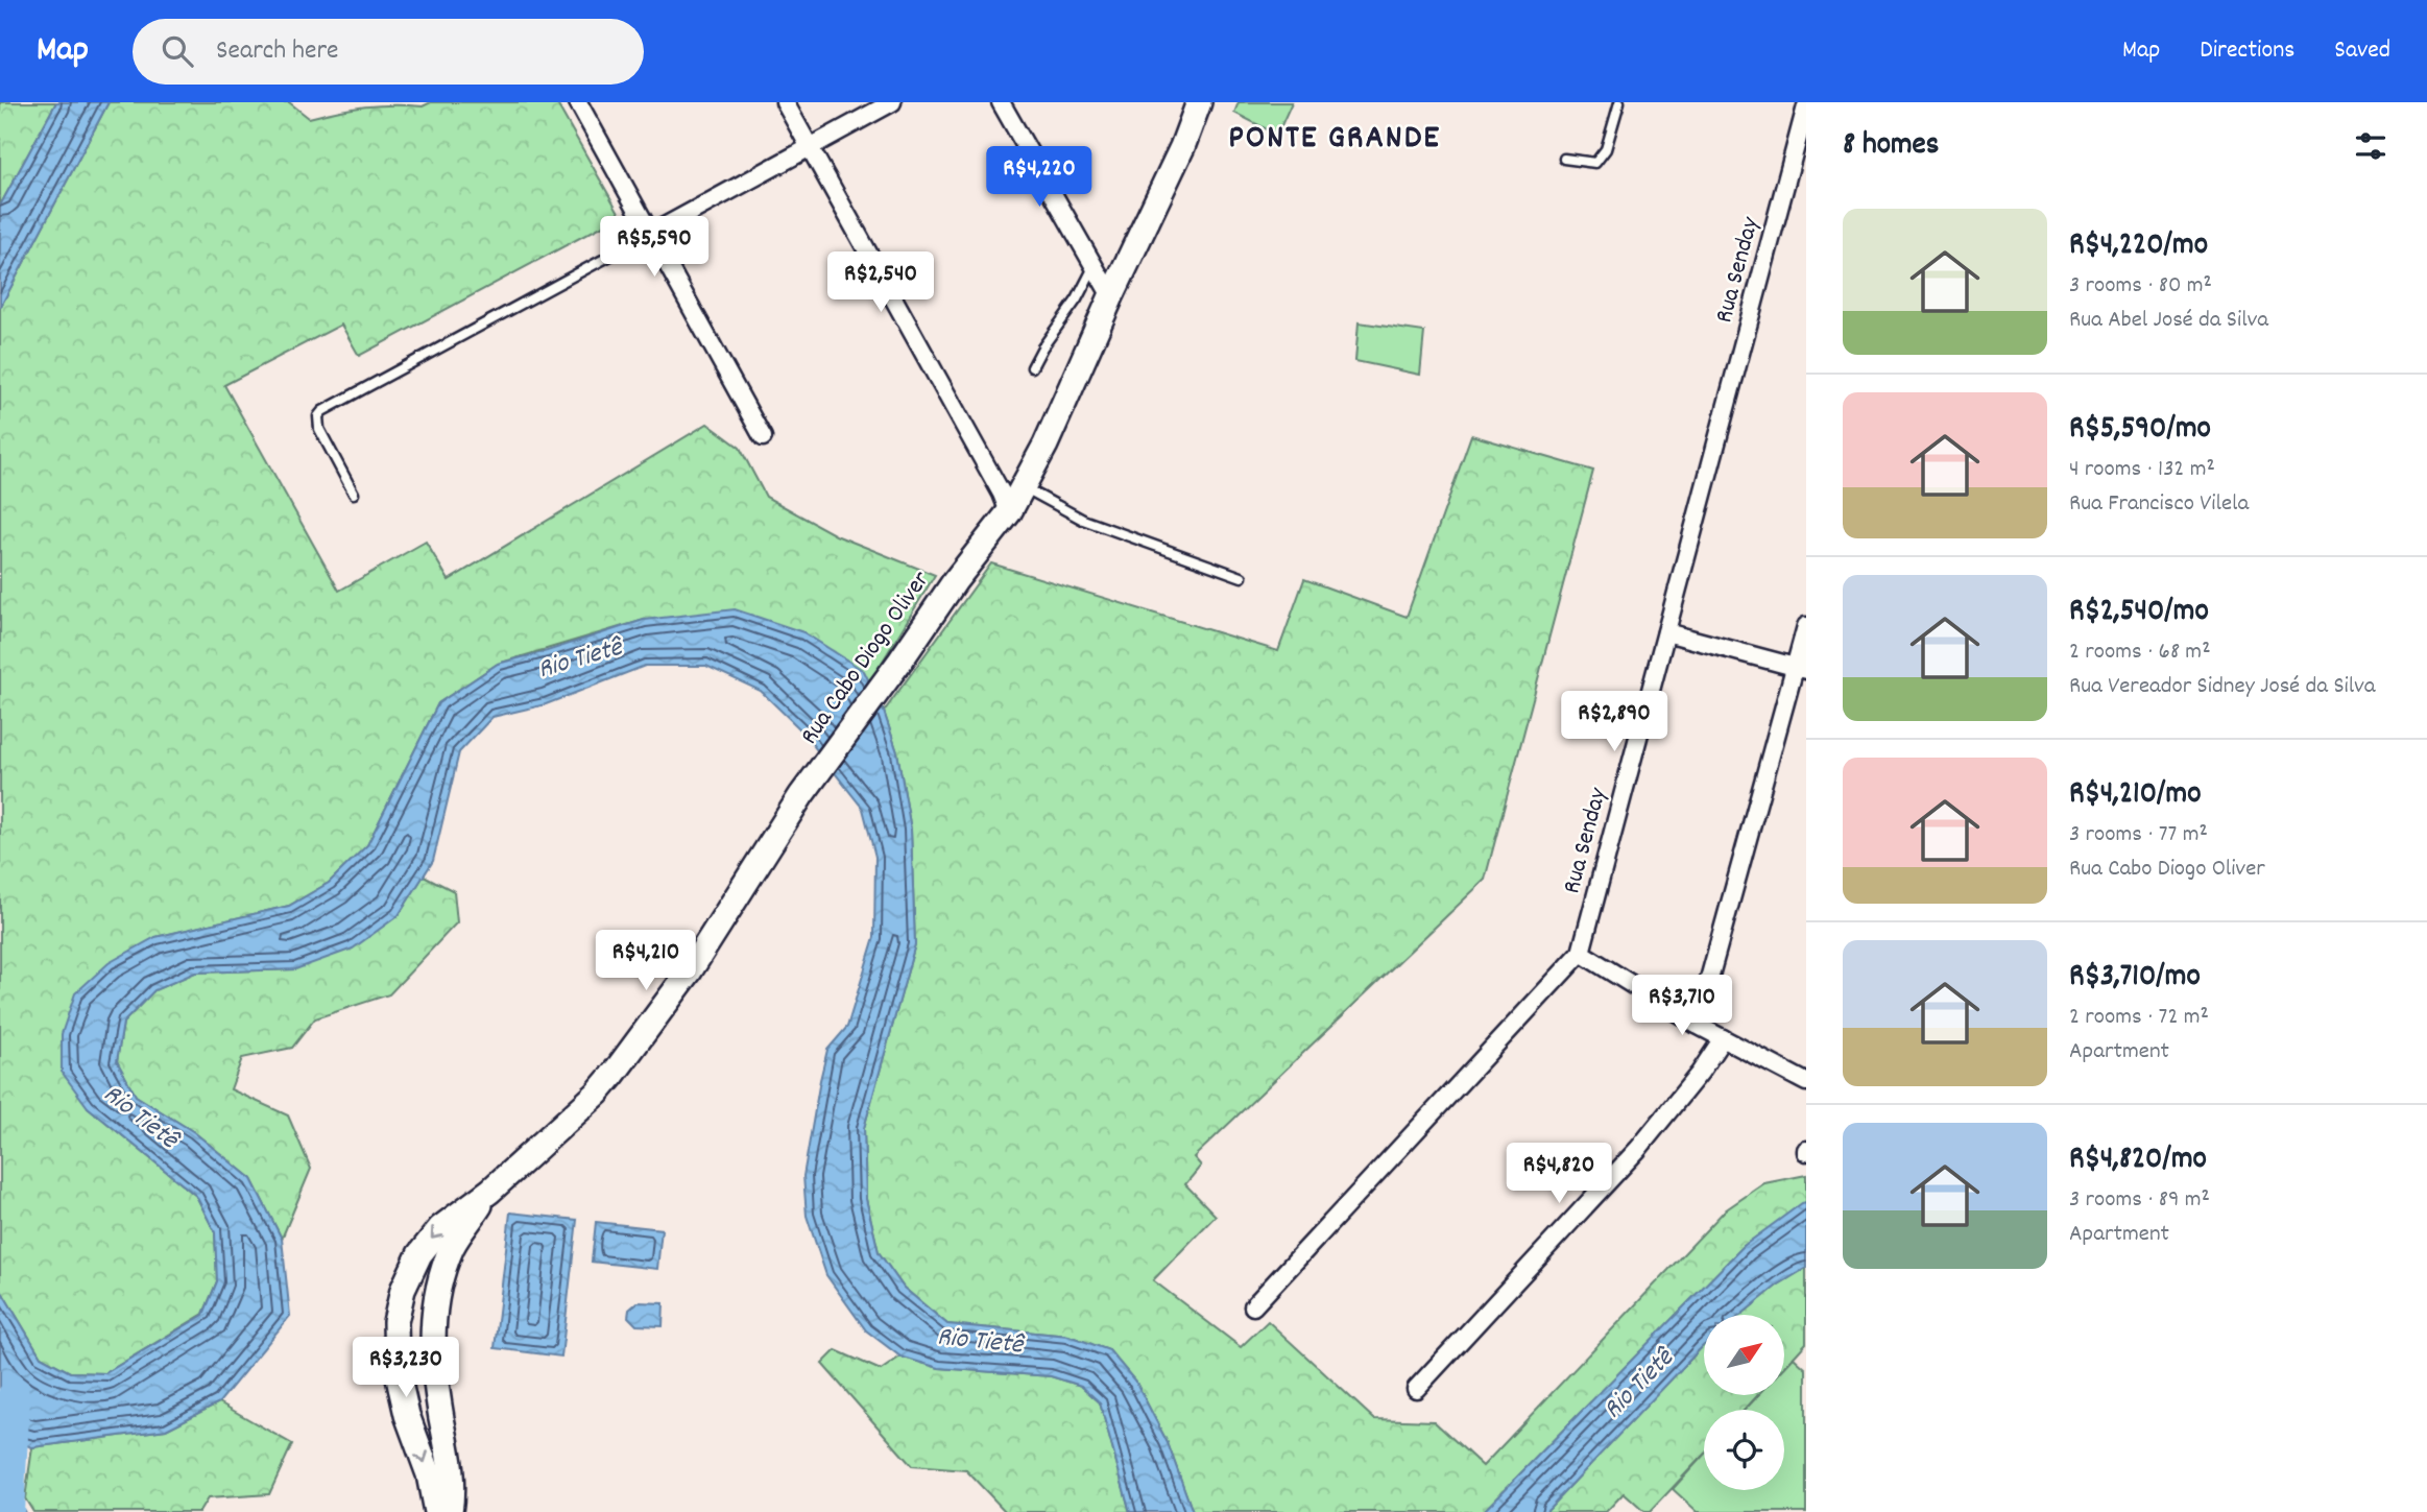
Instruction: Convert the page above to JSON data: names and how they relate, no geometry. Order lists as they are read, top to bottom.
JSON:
{
  "streets": {
    "main road": ["Rua Cabo Diogo Oliver"],
    "street": ["Rua Senday"]
  },
  "districts": ["PONTE GRANDE"],
  "water": ["Rio Tietê"],
  "north": "top right",
  "page": {
    "header": "Map",
    "search": "Search here",
    "nav": ["Map", "Directions", "Saved"],
    "heading": "8 homes",
    "price": [
      "R$4,220",
      "R$5,590",
      "R$2,540",
      "R$2,890",
      "R$4,210",
      "R$3,710",
      "R$4,820",
      "R$3,230"
    ],
    "list": [
      {
        "name": "R$4,220/mo",
        "note": "3 rooms · 80 m² · Rua Abel José da Silva"
      },
      {
        "name": "R$5,590/mo",
        "note": "4 rooms · 132 m² · Rua Francisco Vilela"
      },
      {
        "name": "R$2,540/mo",
        "note": "2 rooms · 68 m² · Rua Vereador Sidney José da Silva"
      },
      {
        "name": "R$4,210/mo",
        "note": "3 rooms · 77 m² · Rua Cabo Diogo Oliver"
      },
      {
        "name": "R$3,710/mo",
        "note": "2 rooms · 72 m² · Apartment"
      },
      {
        "name": "R$4,820/mo",
        "note": "3 rooms · 89 m² · Apartment"
      }
    ]
  }
}
